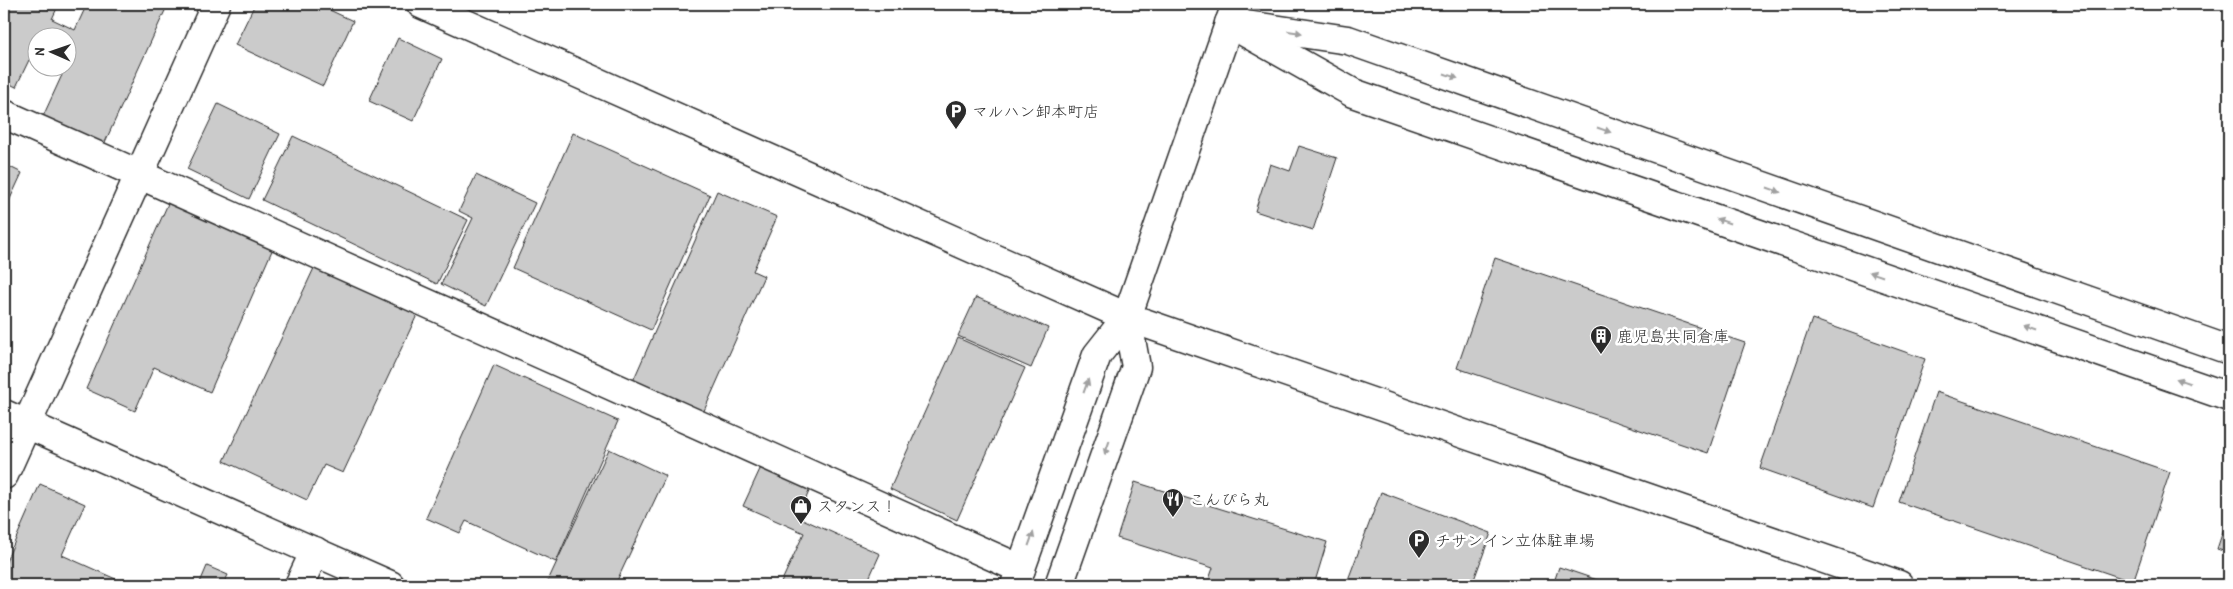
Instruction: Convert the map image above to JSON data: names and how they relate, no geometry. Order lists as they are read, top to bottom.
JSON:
{
  "places": {
    "parking": ["マルハン卸本町店", "チサンイン立体駐車場"],
    "building": ["鹿児島共同倉庫"],
    "restaurant": ["こんぴら丸"],
    "shop": ["スタンス！"]
  },
  "north": "left"
}
